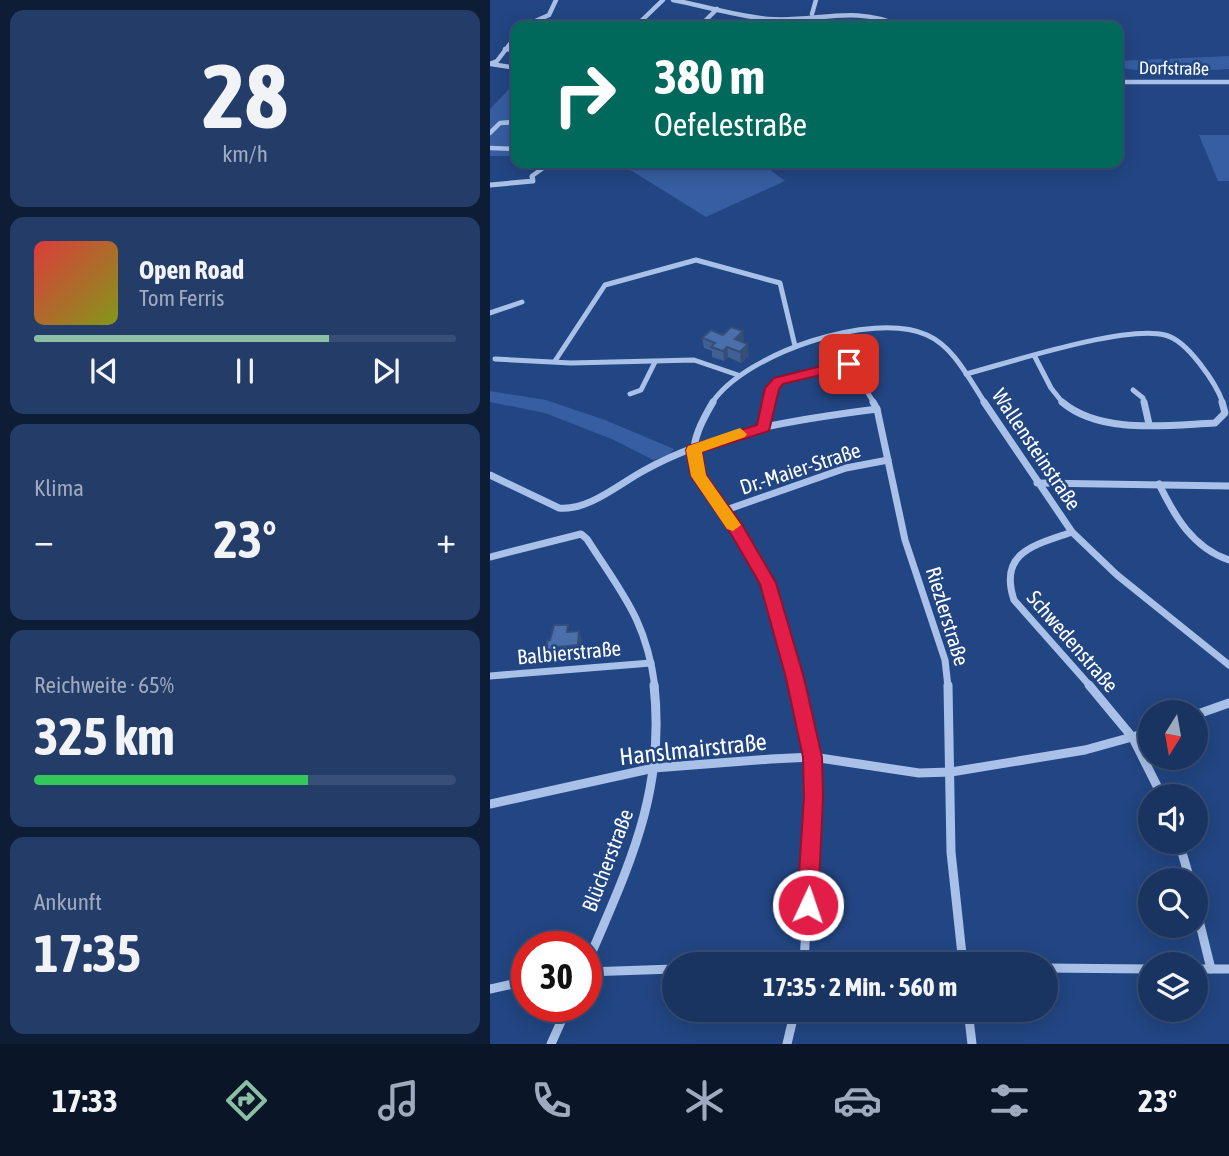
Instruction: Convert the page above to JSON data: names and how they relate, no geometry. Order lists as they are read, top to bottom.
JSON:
{
  "streets": {
    "street": [
      "Dorfstraße",
      "Wallensteinstraße",
      "Dr.-Maier-Straße",
      "Riezlerstraße",
      "Schwedenstraße",
      "Balbierstraße",
      "Hanslmairstraße",
      "Blücherstraße"
    ]
  },
  "crossings": [
    ["Wallensteinstraße", "Riezlerstraße"],
    ["Wallensteinstraße", "Schwedenstraße"],
    ["Dr.-Maier-Straße", "Riezlerstraße"],
    ["Riezlerstraße", "Hanslmairstraße"],
    ["Schwedenstraße", "Hanslmairstraße"],
    ["Balbierstraße", "Blücherstraße"],
    ["Hanslmairstraße", "Blücherstraße"]
  ],
  "north": "bottom",
  "page": {
    "tile": [
      ["28", "km/h"],
      "Klima",
      ["Reichweite · 65%", "325 km"],
      ["Ankunft", "17:35"]
    ],
    "turn": ["380 m", "Oefelestraße"],
    "song": ["Open Road", "Tom Ferris"],
    "heat": ["−", "23°", "+"],
    "limit": "30",
    "trip": "17:35 · 2 Min. · 560 m",
    "tabs": ["17:33", "23°"]
  }
}
